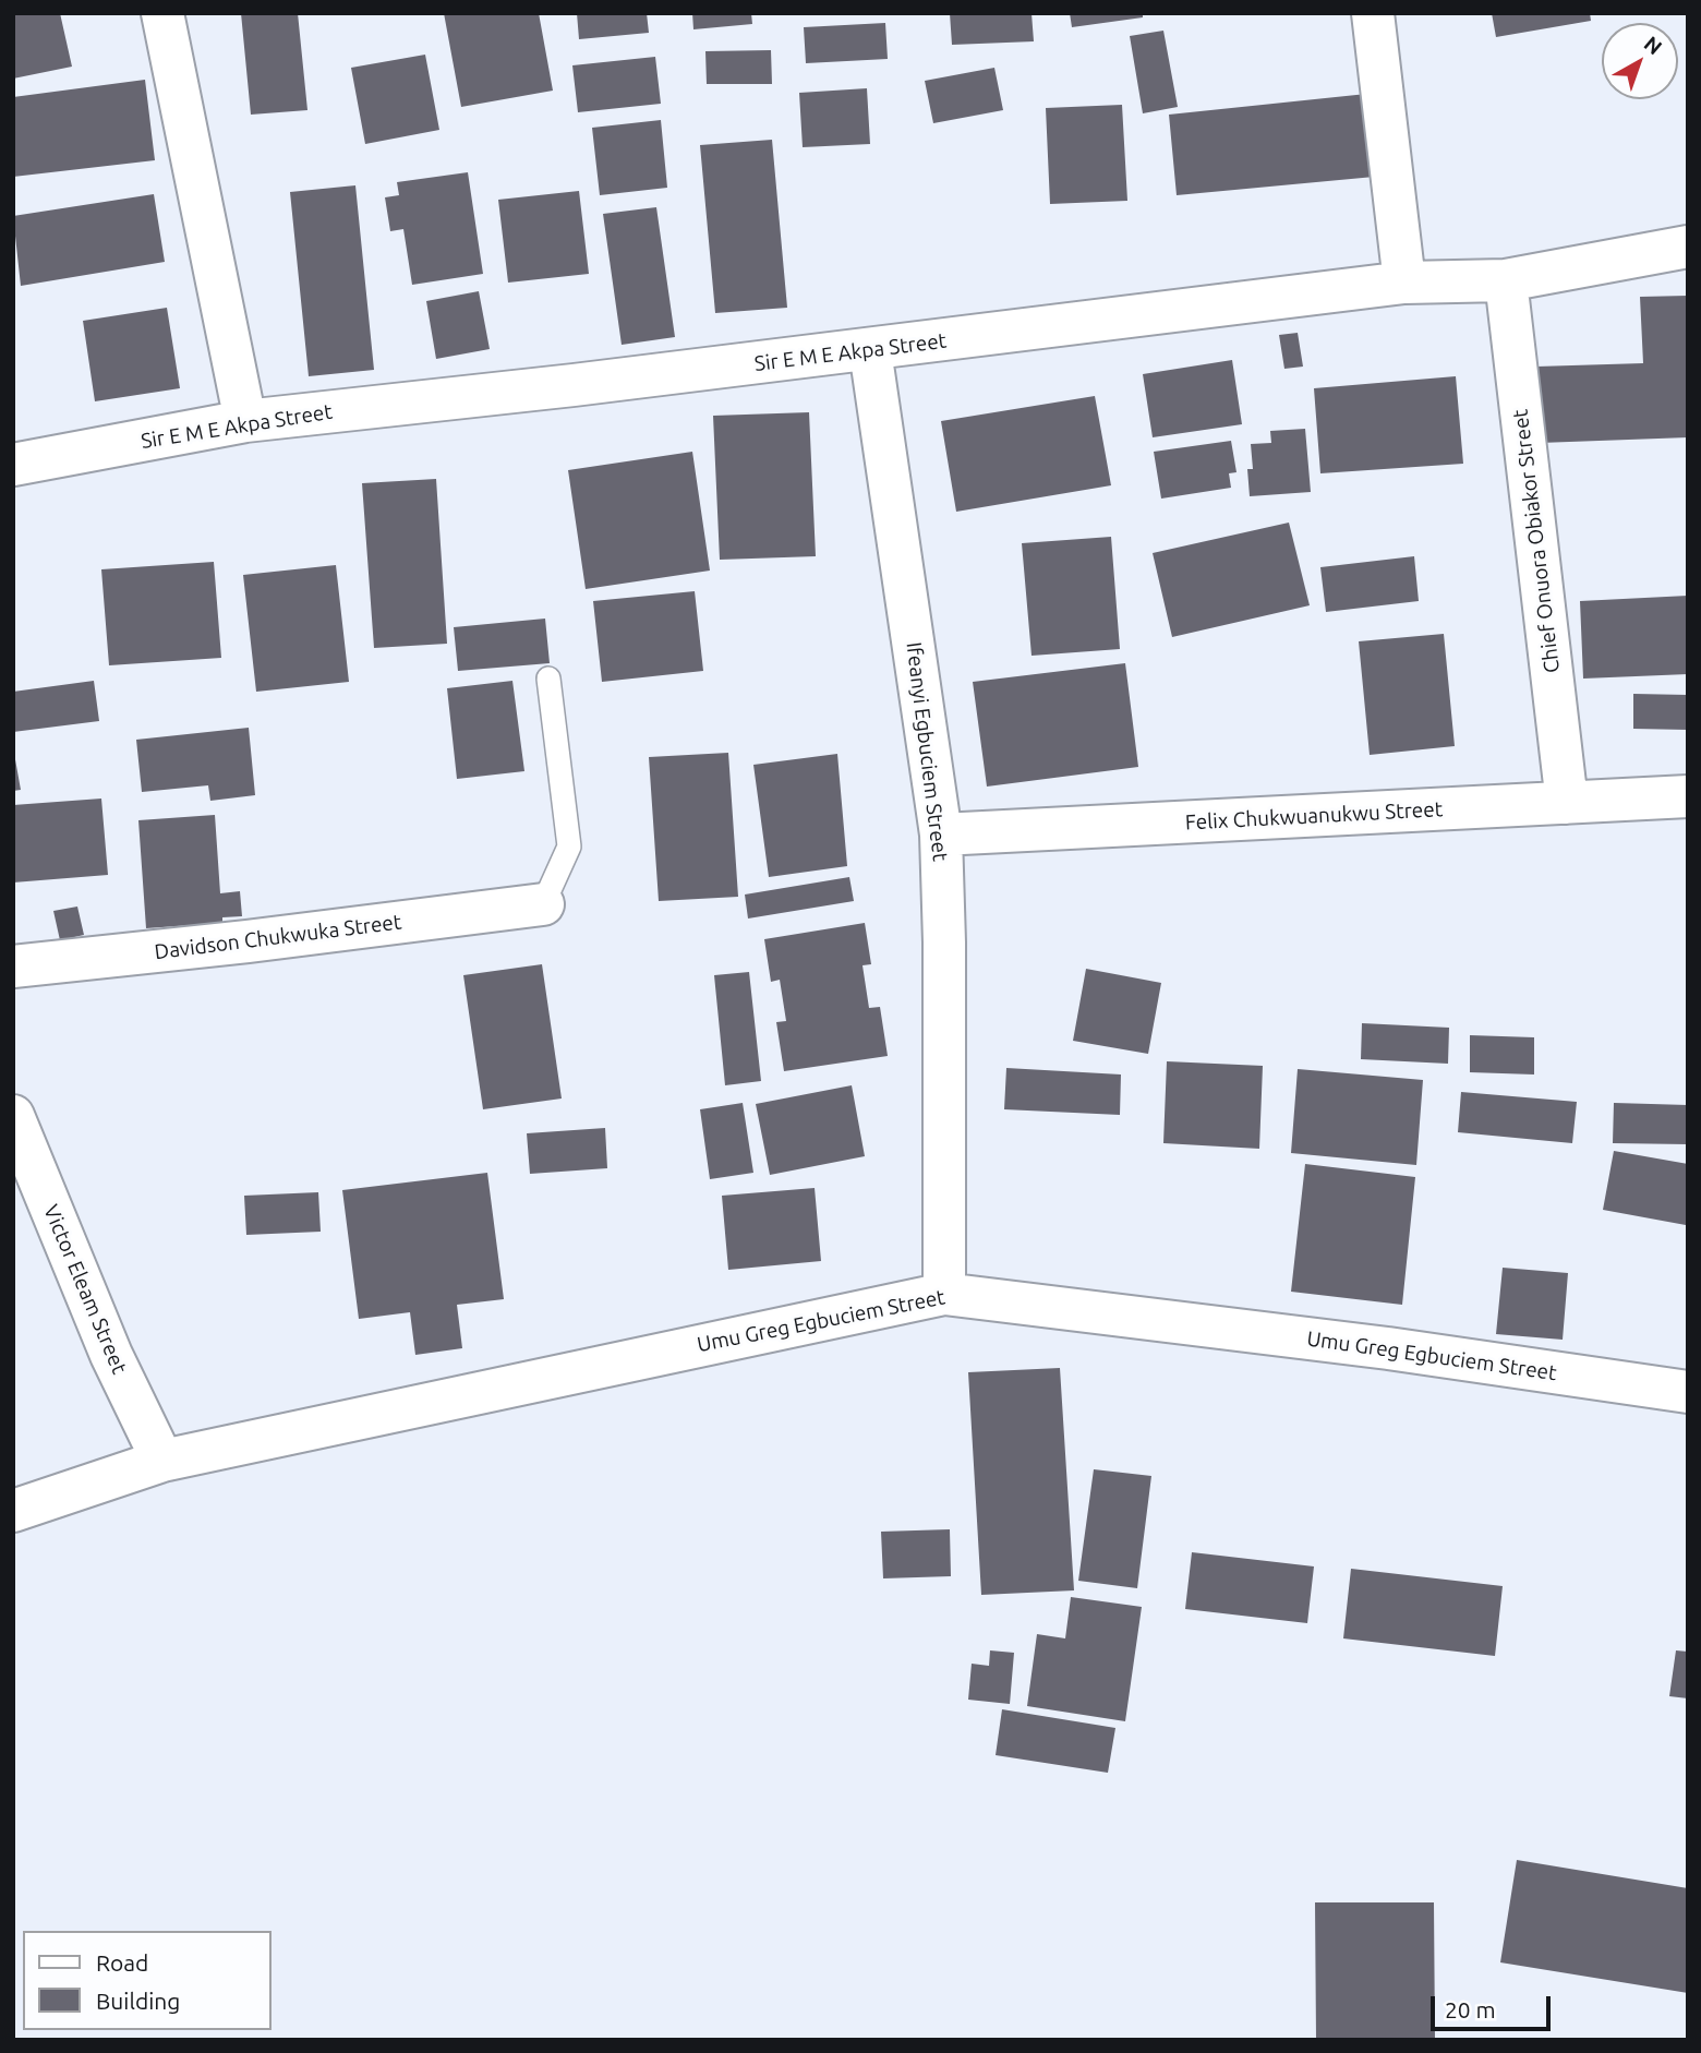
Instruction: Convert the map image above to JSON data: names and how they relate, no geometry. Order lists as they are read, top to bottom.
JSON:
{
  "streets": {
    "street": [
      "Sir E M E Akpa Street",
      "Chief Onuora Obiakor Street",
      "Ifeanyi Egbuciem Street",
      "Felix Chukwuanukwu Street",
      "Davidson Chukwuka Street",
      "Victor Eleam Street",
      "Umu Greg Egbuciem Street"
    ]
  },
  "crossings": [
    ["Sir E M E Akpa Street", "Chief Onuora Obiakor Street"],
    ["Sir E M E Akpa Street", "Ifeanyi Egbuciem Street"],
    ["Chief Onuora Obiakor Street", "Felix Chukwuanukwu Street"],
    ["Ifeanyi Egbuciem Street", "Felix Chukwuanukwu Street"],
    ["Ifeanyi Egbuciem Street", "Umu Greg Egbuciem Street"],
    ["Victor Eleam Street", "Umu Greg Egbuciem Street"]
  ],
  "legend": ["Road", "Building"],
  "scale_bar": "20 m",
  "north": "top right"
}
